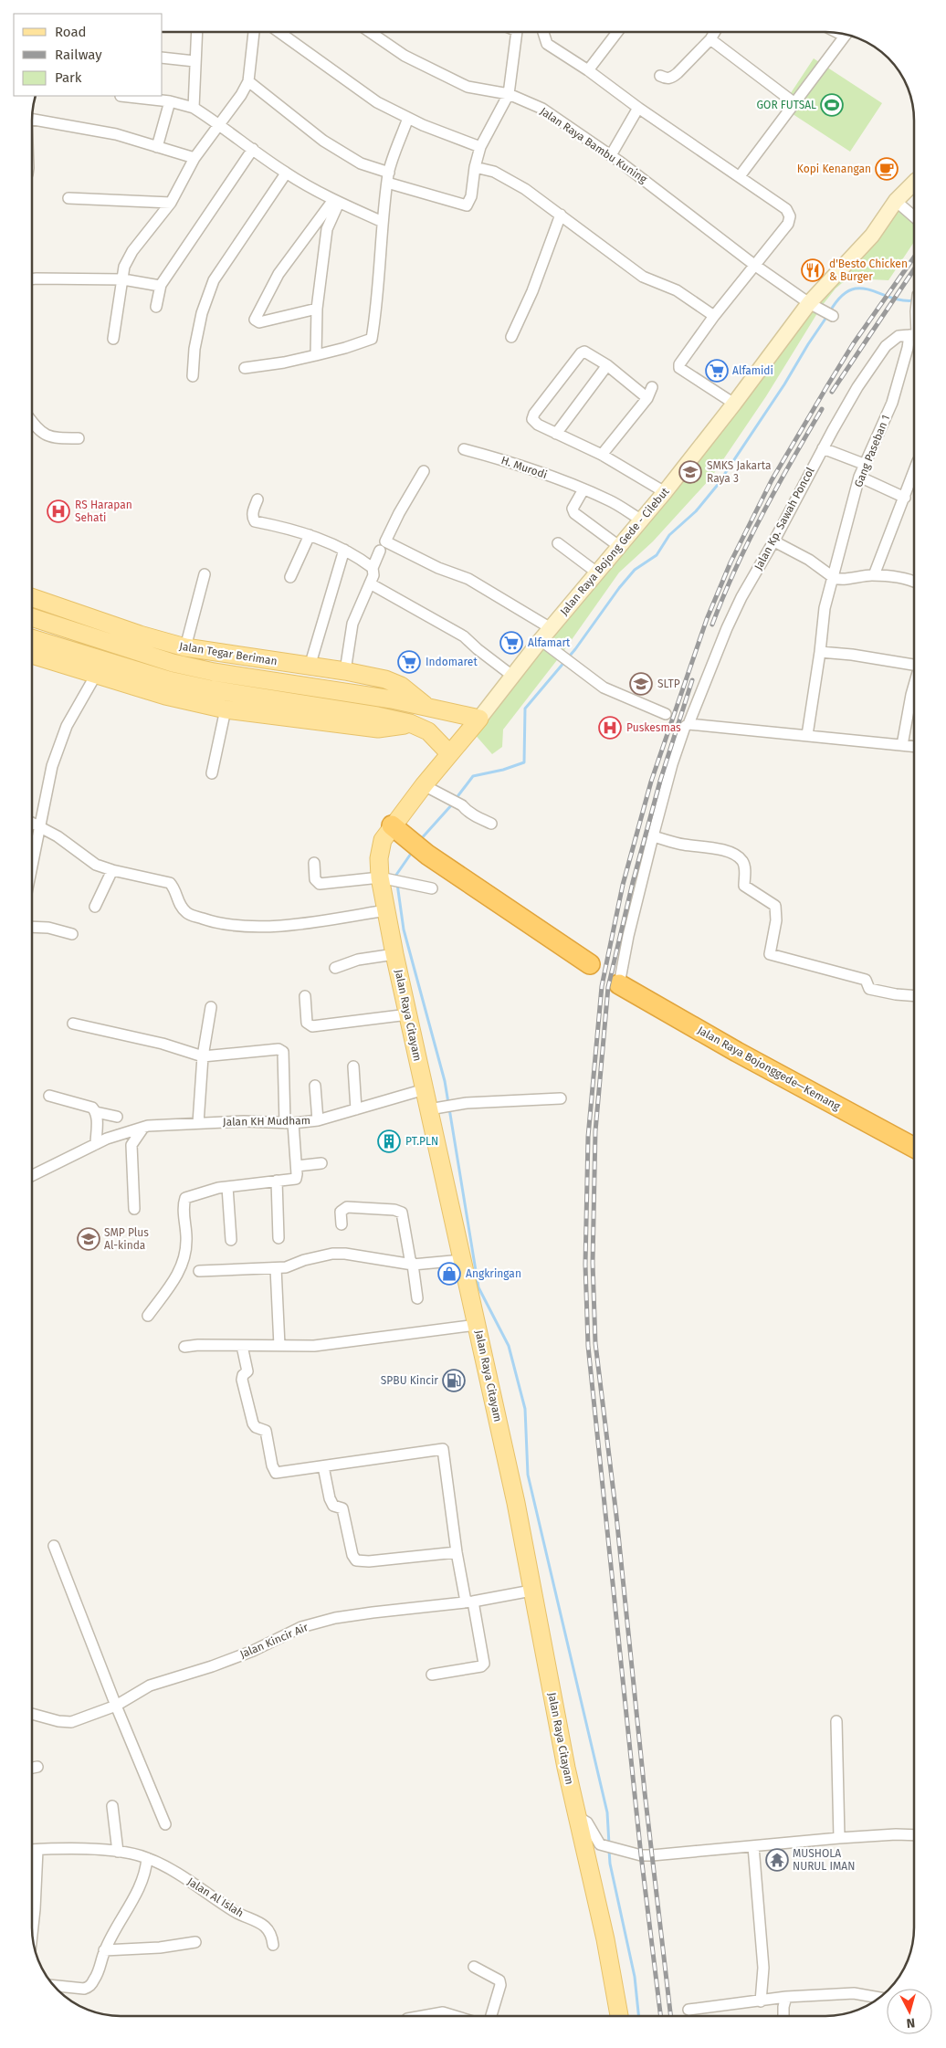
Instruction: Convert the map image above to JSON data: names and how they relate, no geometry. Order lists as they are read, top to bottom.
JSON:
{
  "streets": {
    "highway": ["Jalan Raya Bojonggede—Kemang"],
    "main road": ["Jalan Raya Bojong Gede - Cilebut", "Jalan Tegar Beriman", "Jalan Raya Citayam"],
    "street": [
      "Jalan Raya Bambu Kuning",
      "Gang Paseban 1",
      "H. Murodi",
      "Jalan Kp. Sawah Poncol",
      "Jalan KH Mudham",
      "Jalan Kincir Air",
      "Jalan Al Islah"
    ]
  },
  "crossings": [
    ["Jalan Raya Bambu Kuning", "Jalan Raya Bojong Gede - Cilebut"],
    ["H. Murodi", "Jalan Raya Bojong Gede - Cilebut"],
    ["Jalan Kp. Sawah Poncol", "Jalan Raya Bojonggede—Kemang"],
    ["Jalan Raya Bojong Gede - Cilebut", "Jalan Tegar Beriman"],
    ["Jalan Raya Bojong Gede - Cilebut", "Jalan Raya Citayam"],
    ["Jalan Raya Citayam", "Jalan KH Mudham"],
    ["Jalan Raya Citayam", "Jalan Kincir Air"]
  ],
  "places": {
    "sports": ["GOR FUTSAL"],
    "cafe": ["Kopi Kenangan"],
    "restaurant": ["d'Besto Chicken & Burger"],
    "supermarket": ["Alfamidi", "Alfamart", "Indomaret"],
    "school or university": ["SMKS Jakarta Raya 3", "SLTP", "SMP Plus Al-kinda"],
    "hospital": ["RS Harapan Sehati", "Puskesmas"],
    "building": ["PT.PLN"],
    "shop": ["Angkringan"],
    "fuel station": ["SPBU Kincir"],
    "temple": ["MUSHOLA NURUL IMAN"]
  },
  "legend": ["Road", "Railway", "Park"],
  "north": "bottom"
}
